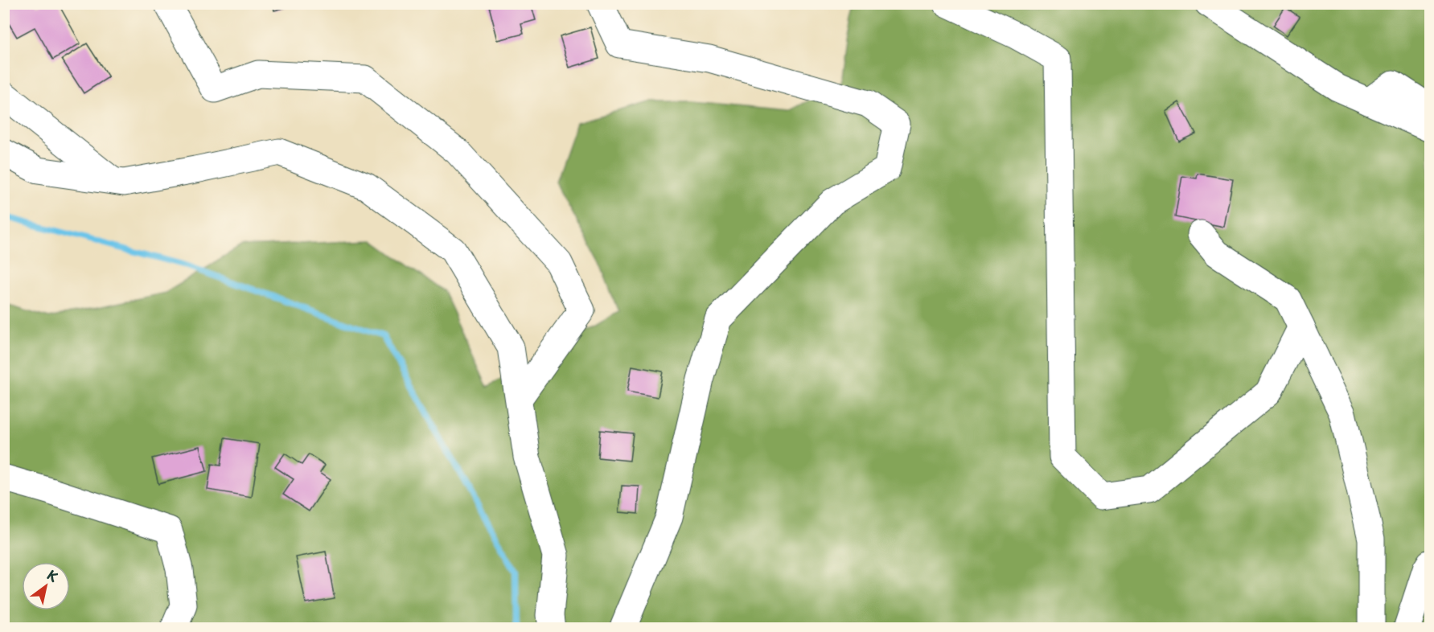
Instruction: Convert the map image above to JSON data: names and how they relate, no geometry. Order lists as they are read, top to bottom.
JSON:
{
  "north": "top right"
}
